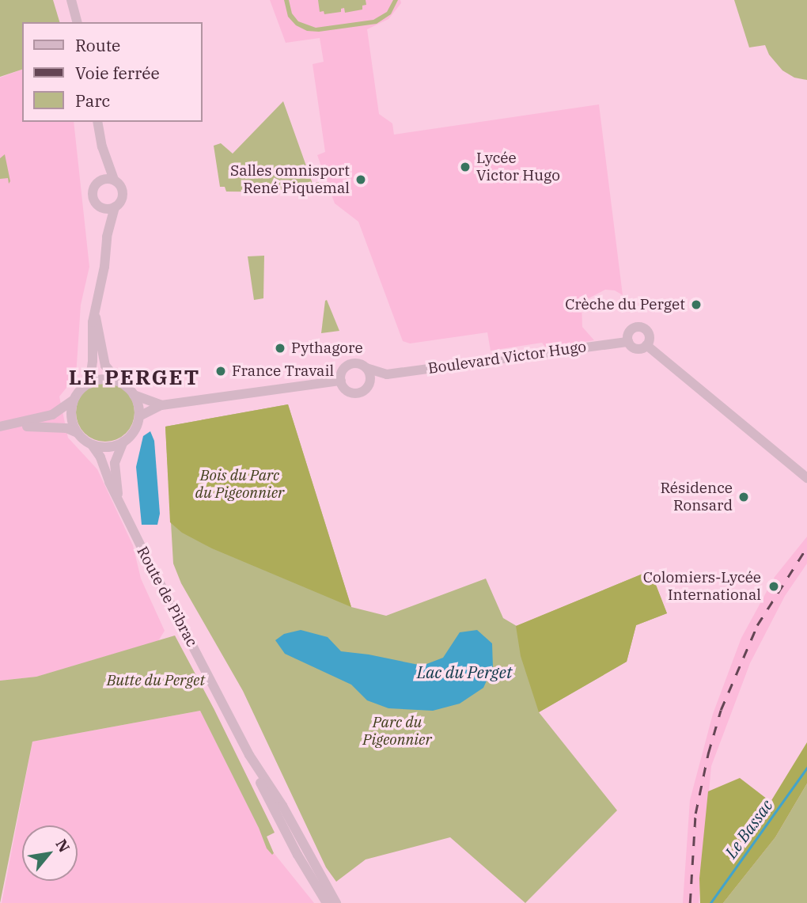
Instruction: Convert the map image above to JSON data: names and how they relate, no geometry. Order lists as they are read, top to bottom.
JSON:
{
  "streets": {
    "street": ["Boulevard Victor Hugo", "Route de Pibrac"]
  },
  "districts": ["LE PERGET"],
  "water": ["Lac du Perget", "Le Bassac"],
  "parks": ["Bois du Parc du Pigeonnier", "Butte du Perget", "Parc du Pigeonnier"],
  "places": [
    "Lycée Victor Hugo",
    "Salles omnisport René Piquemal",
    "Crèche du Perget",
    "Pythagore",
    "France Travail",
    "Résidence Ronsard",
    "Colomiers-Lycée International"
  ],
  "legend": ["Route", "Voie ferrée", "Parc"],
  "north": "top right"
}
